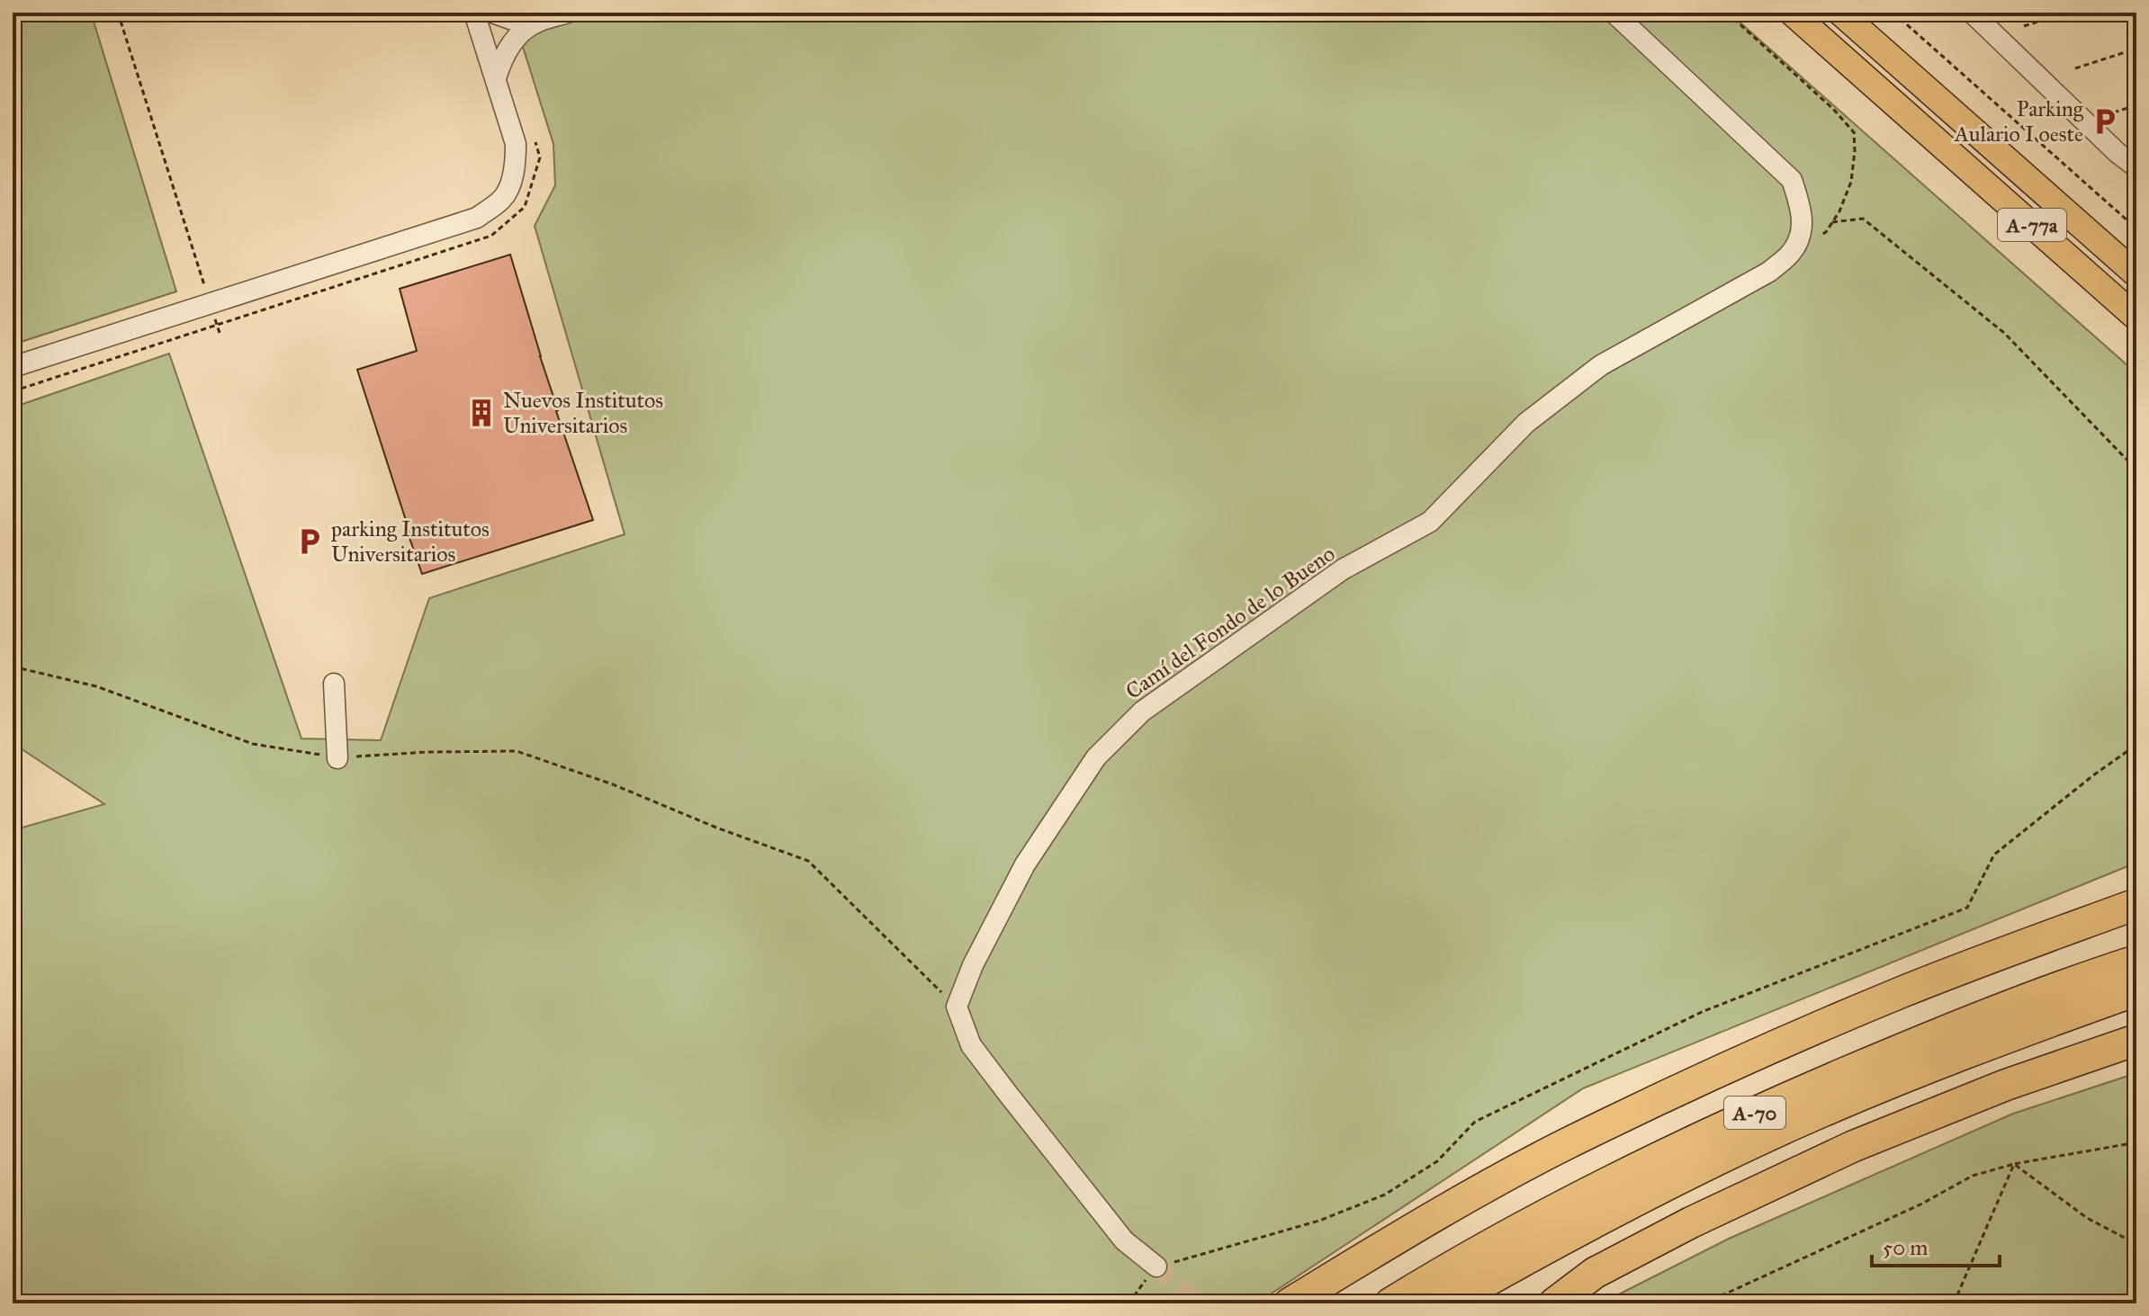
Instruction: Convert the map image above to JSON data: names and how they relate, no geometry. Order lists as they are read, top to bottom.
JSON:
{
  "streets": {
    "highway": ["A-70"],
    "main road": ["A-77a"],
    "street": ["Camí del Fondo de lo Bueno"]
  },
  "places": {
    "parking": ["Parking Aulario I oeste", "parking Institutos Universitarios"],
    "building": ["Nuevos Institutos Universitarios"]
  },
  "scale_bar": "50 m"
}
